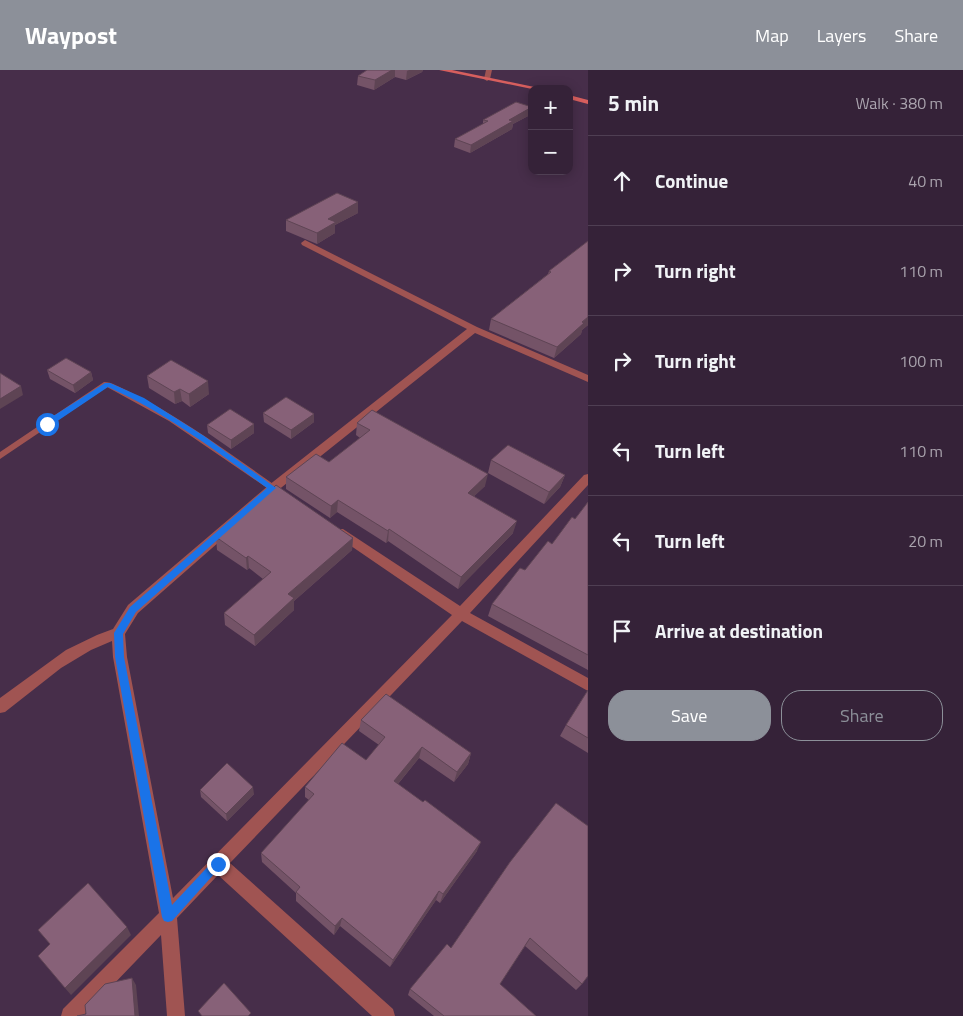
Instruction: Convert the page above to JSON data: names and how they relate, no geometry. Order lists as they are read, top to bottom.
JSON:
{
  "page": {
    "header": "Waypost",
    "nav": ["Map", "Layers", "Share"],
    "heading": ["5 min", "Walk · 380 m"],
    "map_buttons": ["+", "−"],
    "list": [
      ["Continue", "40 m"],
      ["Turn right", "110 m"],
      ["Turn right", "100 m"],
      ["Turn left", "110 m"],
      ["Turn left", "20 m"],
      "Arrive at destination"
    ],
    "buttons": ["Save", "Share"]
  }
}
